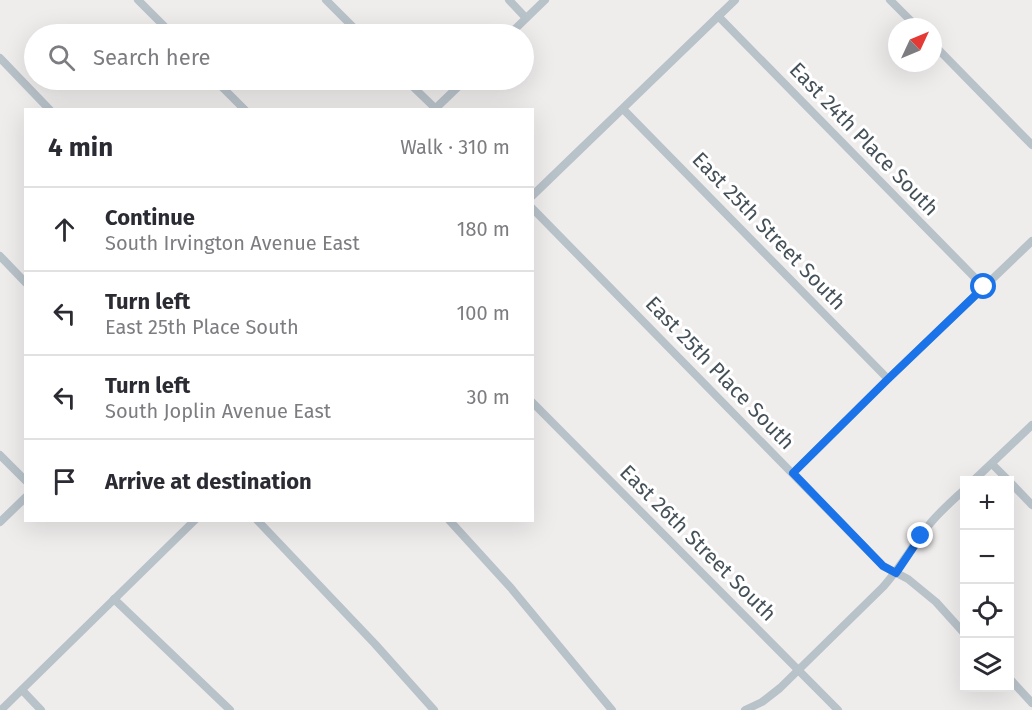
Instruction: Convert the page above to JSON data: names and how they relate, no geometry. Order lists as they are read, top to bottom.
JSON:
{
  "streets": {
    "street": [
      "East 24th Place South",
      "East 25th Street South",
      "East 25th Place South",
      "East 26th Street South"
    ]
  },
  "north": "top right",
  "page": {
    "search": "Search here",
    "heading": ["4 min", "Walk · 310 m"],
    "list": [
      ["Continue", "South Irvington Avenue East", "180 m"],
      ["Turn left", "East 25th Place South", "100 m"],
      ["Turn left", "South Joplin Avenue East", "30 m"],
      "Arrive at destination"
    ],
    "map_buttons": ["+", "−"]
  }
}
